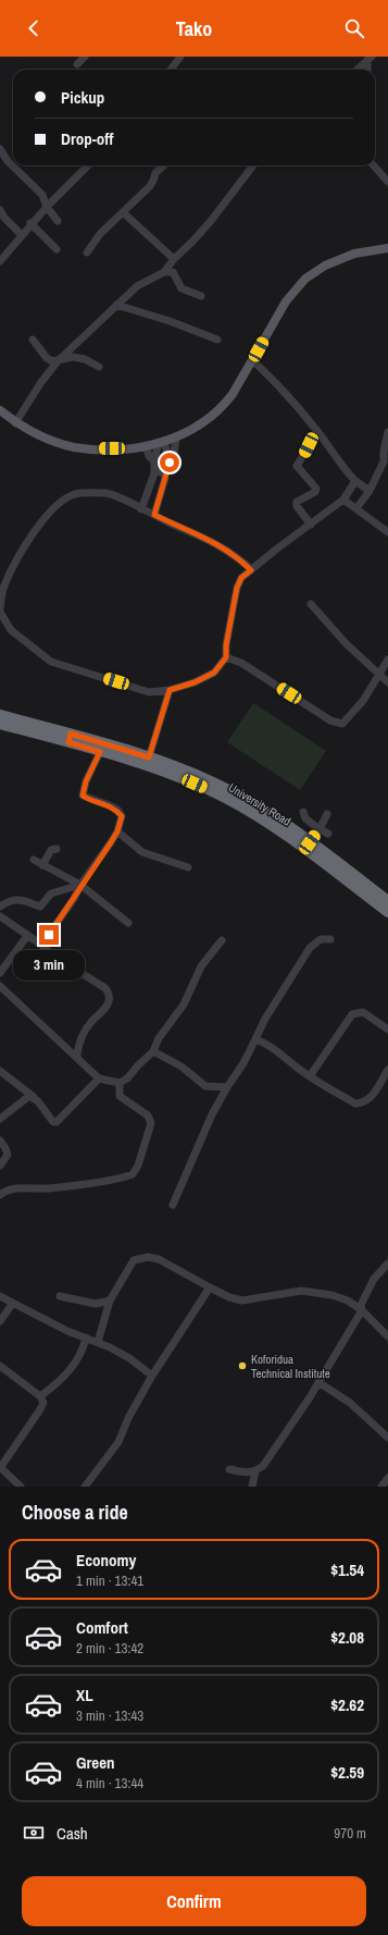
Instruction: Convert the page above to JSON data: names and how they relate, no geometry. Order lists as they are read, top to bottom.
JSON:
{
  "streets": {
    "highway": ["University Road"]
  },
  "places": ["Koforidua Technical Institute"],
  "page": {
    "header": "Tako",
    "banner": ["Pickup", "Drop-off"],
    "bubble": "3 min",
    "heading": "Choose a ride",
    "list": [
      {
        "name": "Economy",
        "note": "1 min · 13:41",
        "value": "$1.54"
      },
      {
        "name": "Comfort",
        "note": "2 min · 13:42",
        "value": "$2.08"
      },
      {
        "name": "XL",
        "note": "3 min · 13:43",
        "value": "$2.62"
      },
      {
        "name": "Green",
        "note": "4 min · 13:44",
        "value": "$2.59"
      }
    ],
    "pay": ["Cash", "970 m"],
    "buttons": "Confirm"
  }
}
